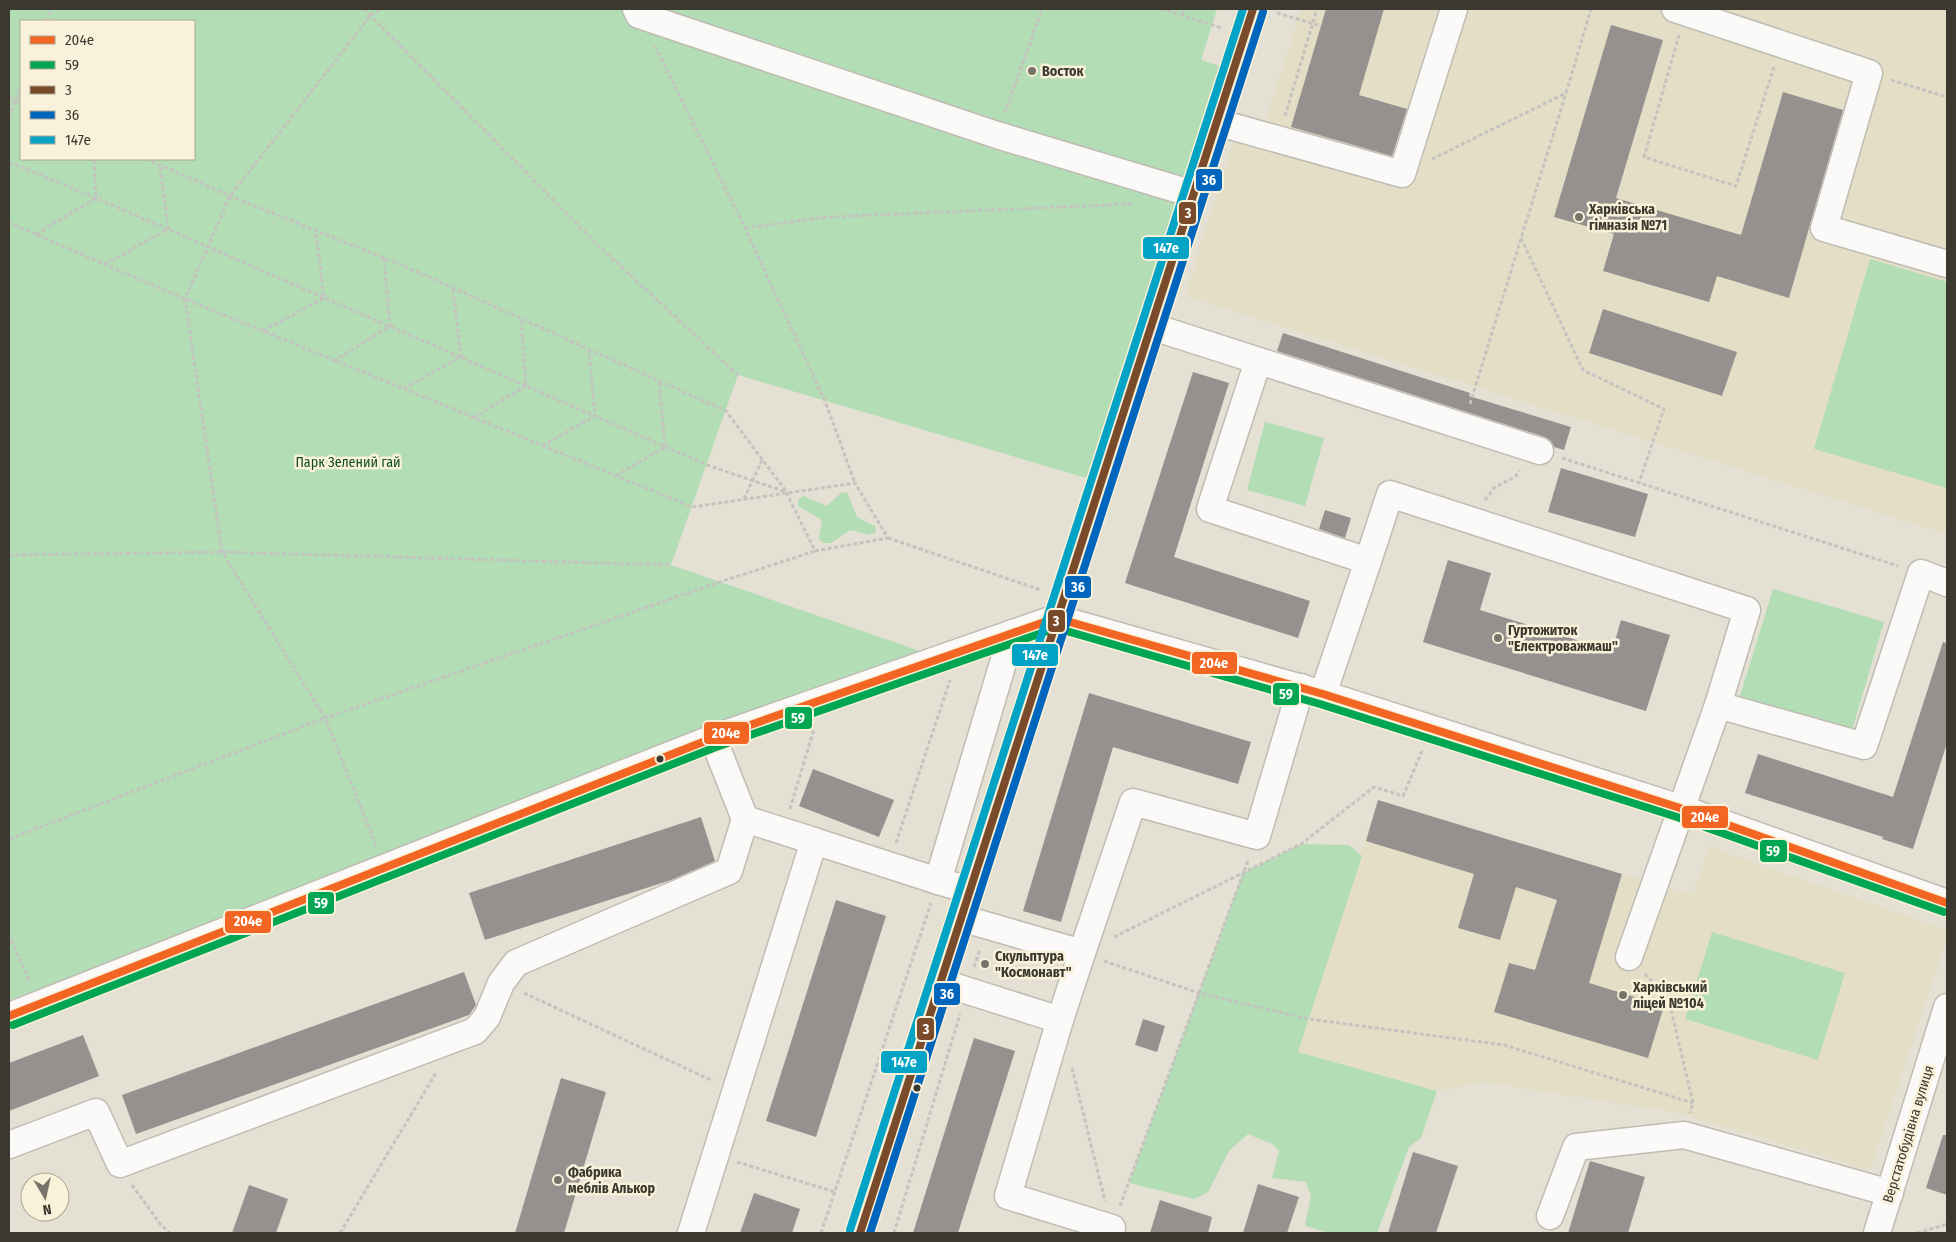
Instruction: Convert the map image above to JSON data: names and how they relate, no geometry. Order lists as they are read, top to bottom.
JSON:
{
  "streets": {
    "street": ["Верстатобудівна вулиця"]
  },
  "parks": ["Парк Зелений гай"],
  "places": [
    "Восток",
    "Харківська гімназія №71",
    "Гуртожиток \"Електроважмаш\"",
    "Скульптура \"Космонавт\"",
    "Харківський ліцей №104",
    "Фабрика меблів Алькор"
  ],
  "lines": [
    "transit line 3",
    "transit line 147е",
    "transit line 36",
    "transit line 204е",
    "transit line 59"
  ],
  "legend": [
    "204е",
    "59",
    "3",
    "36",
    "147е"
  ],
  "north": "bottom"
}
